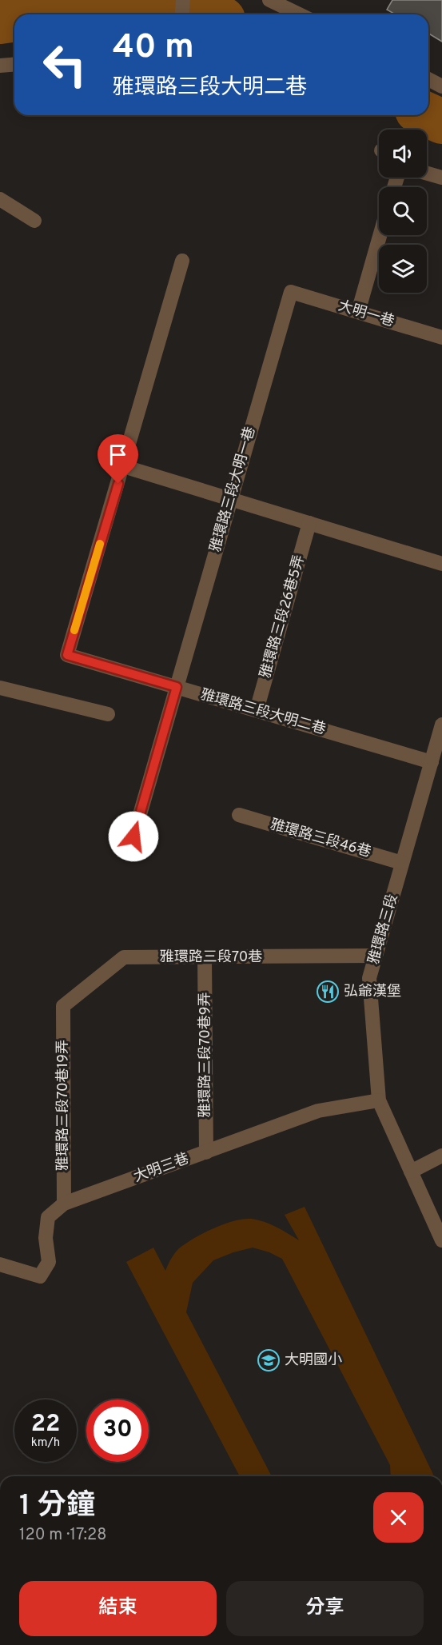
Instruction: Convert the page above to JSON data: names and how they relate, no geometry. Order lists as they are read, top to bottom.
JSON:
{
  "streets": {
    "street": [
      "大明一巷",
      "雅環路三段大明一巷",
      "雅環路三段26巷5弄",
      "雅環路三段大明二巷",
      "雅環路三段46巷",
      "雅環路三段",
      "雅環路三段70巷",
      "雅環路三段70巷9弄",
      "雅環路三段70巷19弄",
      "大明三巷"
    ]
  },
  "crossings": [
    ["大明一巷", "雅環路三段大明一巷"],
    ["雅環路三段大明一巷", "雅環路三段大明二巷"],
    ["雅環路三段26巷5弄", "雅環路三段大明二巷"],
    ["雅環路三段大明二巷", "雅環路三段"],
    ["雅環路三段46巷", "雅環路三段"],
    ["雅環路三段", "雅環路三段70巷"],
    ["雅環路三段", "大明三巷"],
    ["雅環路三段70巷", "雅環路三段70巷9弄"],
    ["雅環路三段70巷", "雅環路三段70巷19弄"],
    ["雅環路三段70巷9弄", "大明三巷"],
    ["雅環路三段70巷19弄", "大明三巷"]
  ],
  "places": {
    "restaurant": ["弘爺漢堡"],
    "school or university": ["大明國小"]
  },
  "page": {
    "turn": ["40 m", "雅環路三段大明二巷"],
    "speed": "22 km/h",
    "limit": "30",
    "heading": ["1 分鐘", "120 m · 17:28"],
    "buttons": ["結束", "分享"]
  }
}
